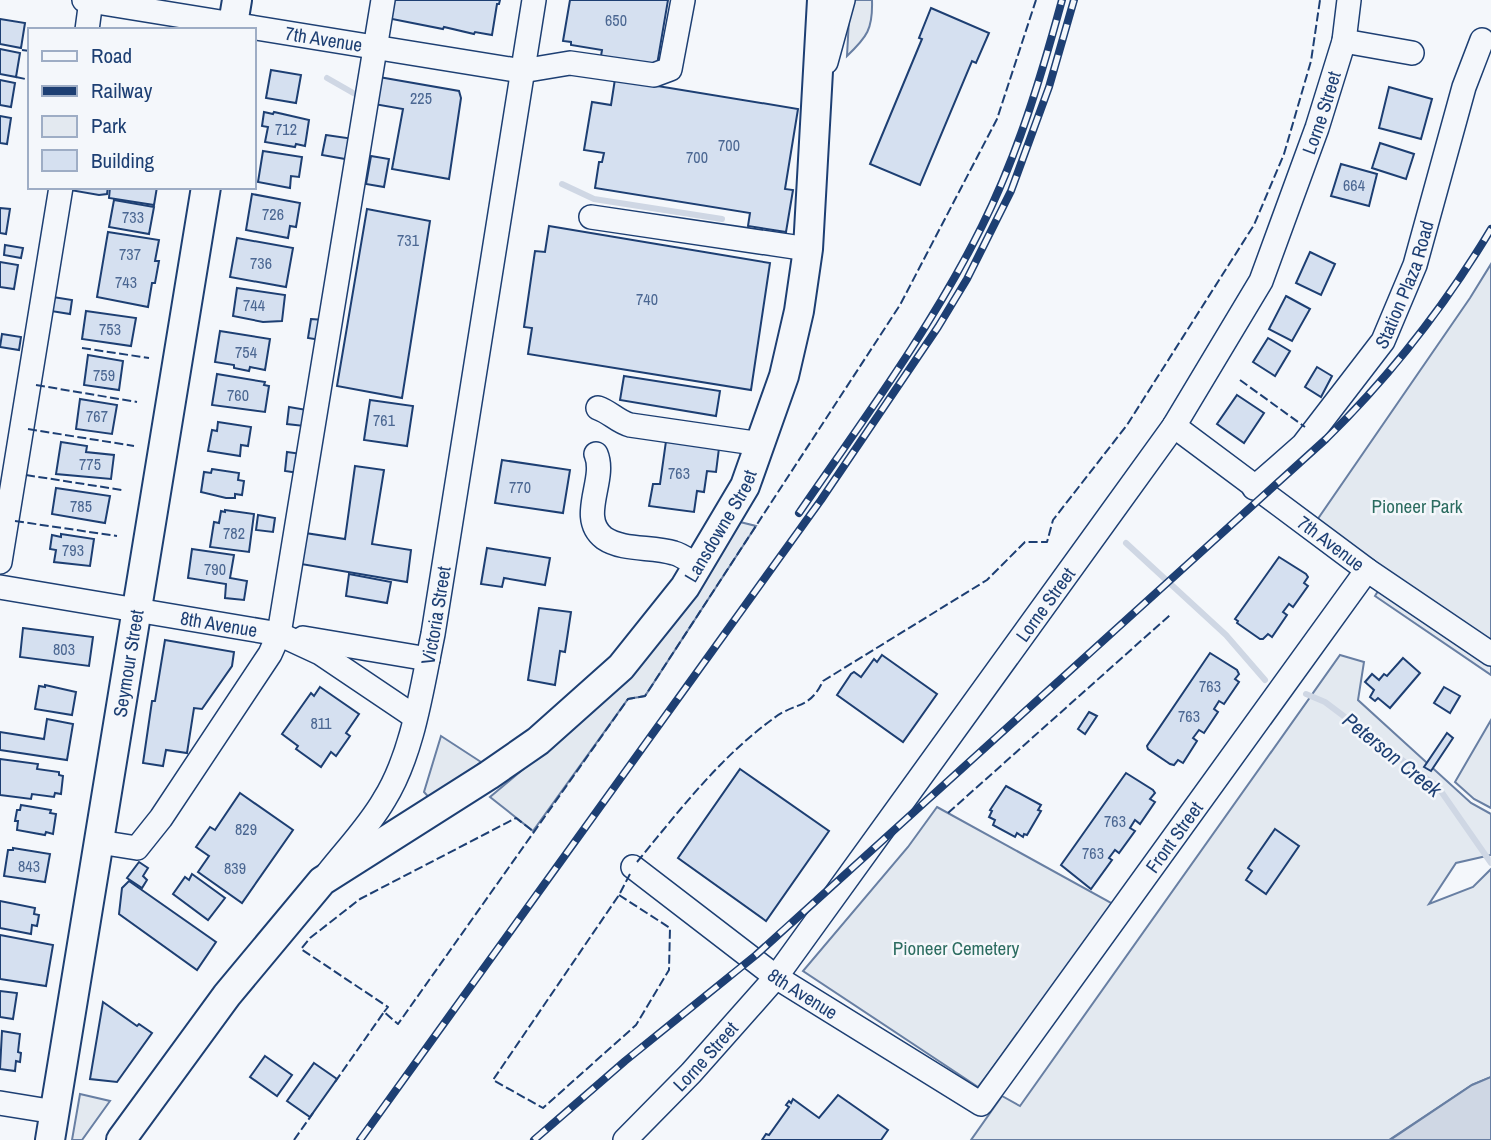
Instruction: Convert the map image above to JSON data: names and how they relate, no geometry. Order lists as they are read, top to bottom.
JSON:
{
  "streets": {
    "main road": ["Lansdowne Street", "Victoria Street", "Seymour Street"],
    "street": [
      "7th Avenue",
      "Lorne Street",
      "Station Plaza Road",
      "8th Avenue",
      "Front Street"
    ]
  },
  "crossings": [
    ["7th Avenue", "Lorne Street"],
    ["7th Avenue", "Station Plaza Road"],
    ["7th Avenue", "Victoria Street"],
    ["7th Avenue", "Front Street"],
    ["Lorne Street", "8th Avenue"],
    ["Lansdowne Street", "Victoria Street"],
    ["Victoria Street", "8th Avenue"],
    ["8th Avenue", "Seymour Street"],
    ["8th Avenue", "Front Street"]
  ],
  "water": ["Peterson Creek"],
  "parks": ["Pioneer Park", "Pioneer Cemetery"],
  "house_numbers": [
    "650",
    "225",
    "712",
    "700",
    "700",
    "664",
    "726",
    "733",
    "731",
    "737",
    "736",
    "743",
    "740",
    "744",
    "753",
    "754",
    "759",
    "760",
    "767",
    "761",
    "775",
    "763",
    "770",
    "785",
    "782",
    "793",
    "790",
    "803",
    "763",
    "763",
    "811",
    "763",
    "829",
    "763",
    "843",
    "839"
  ],
  "legend": [
    "Road",
    "Railway",
    "Park",
    "Building"
  ]
}
